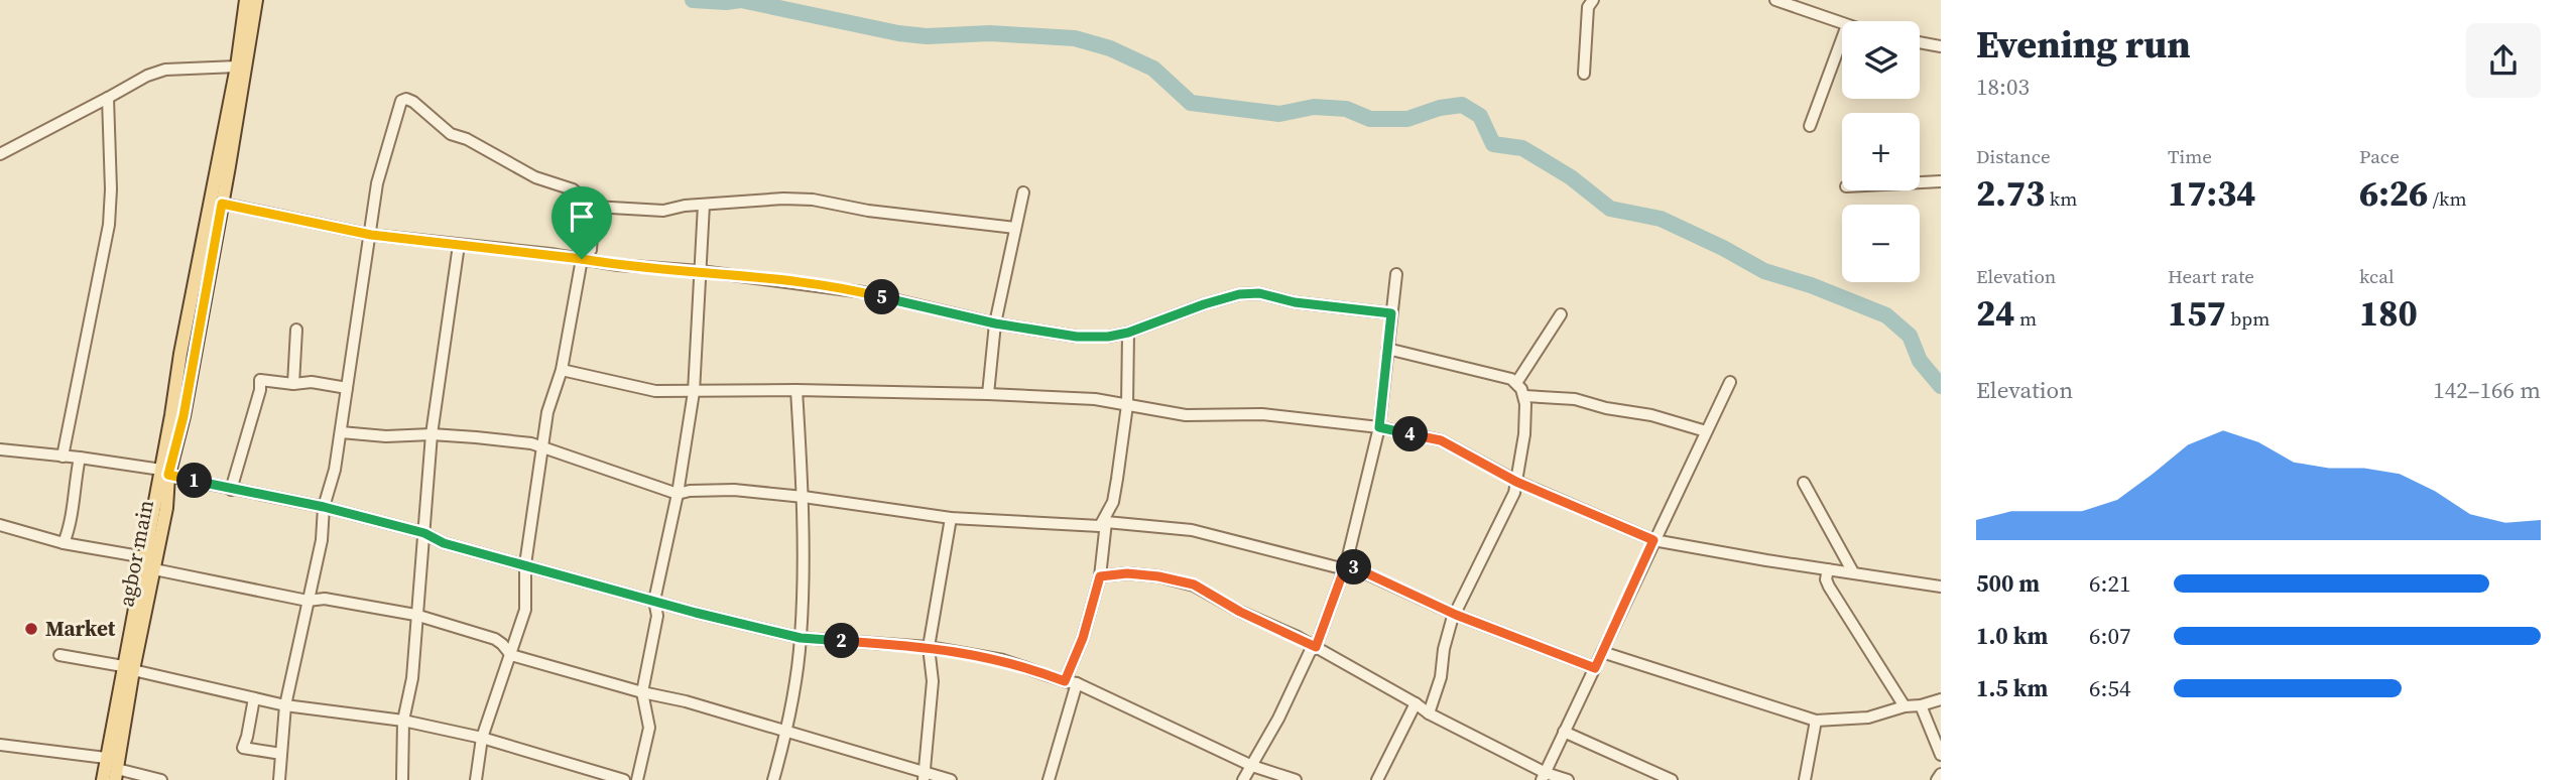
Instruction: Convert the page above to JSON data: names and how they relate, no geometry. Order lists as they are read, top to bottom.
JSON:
{
  "streets": {
    "main road": ["agbor main"]
  },
  "places": ["Market"],
  "page": {
    "heading": ["Evening run", "18:03"],
    "map_buttons": ["+", "−"],
    "stats": [
      ["Distance", "2.73 km"],
      ["Time", "17:34"],
      ["Pace", "6:26 /km"],
      ["Elevation", "24 m"],
      ["Heart rate", "157 bpm"],
      ["kcal", "180"]
    ],
    "pins": [
      "5",
      "4",
      "1",
      "3",
      "2"
    ],
    "chart": ["Elevation", "142–166 m"],
    "list": [
      {
        "name": "500 m",
        "note": "6:21"
      },
      {
        "name": "1.0 km",
        "note": "6:07"
      },
      {
        "name": "1.5 km",
        "note": "6:54"
      }
    ]
  }
}
